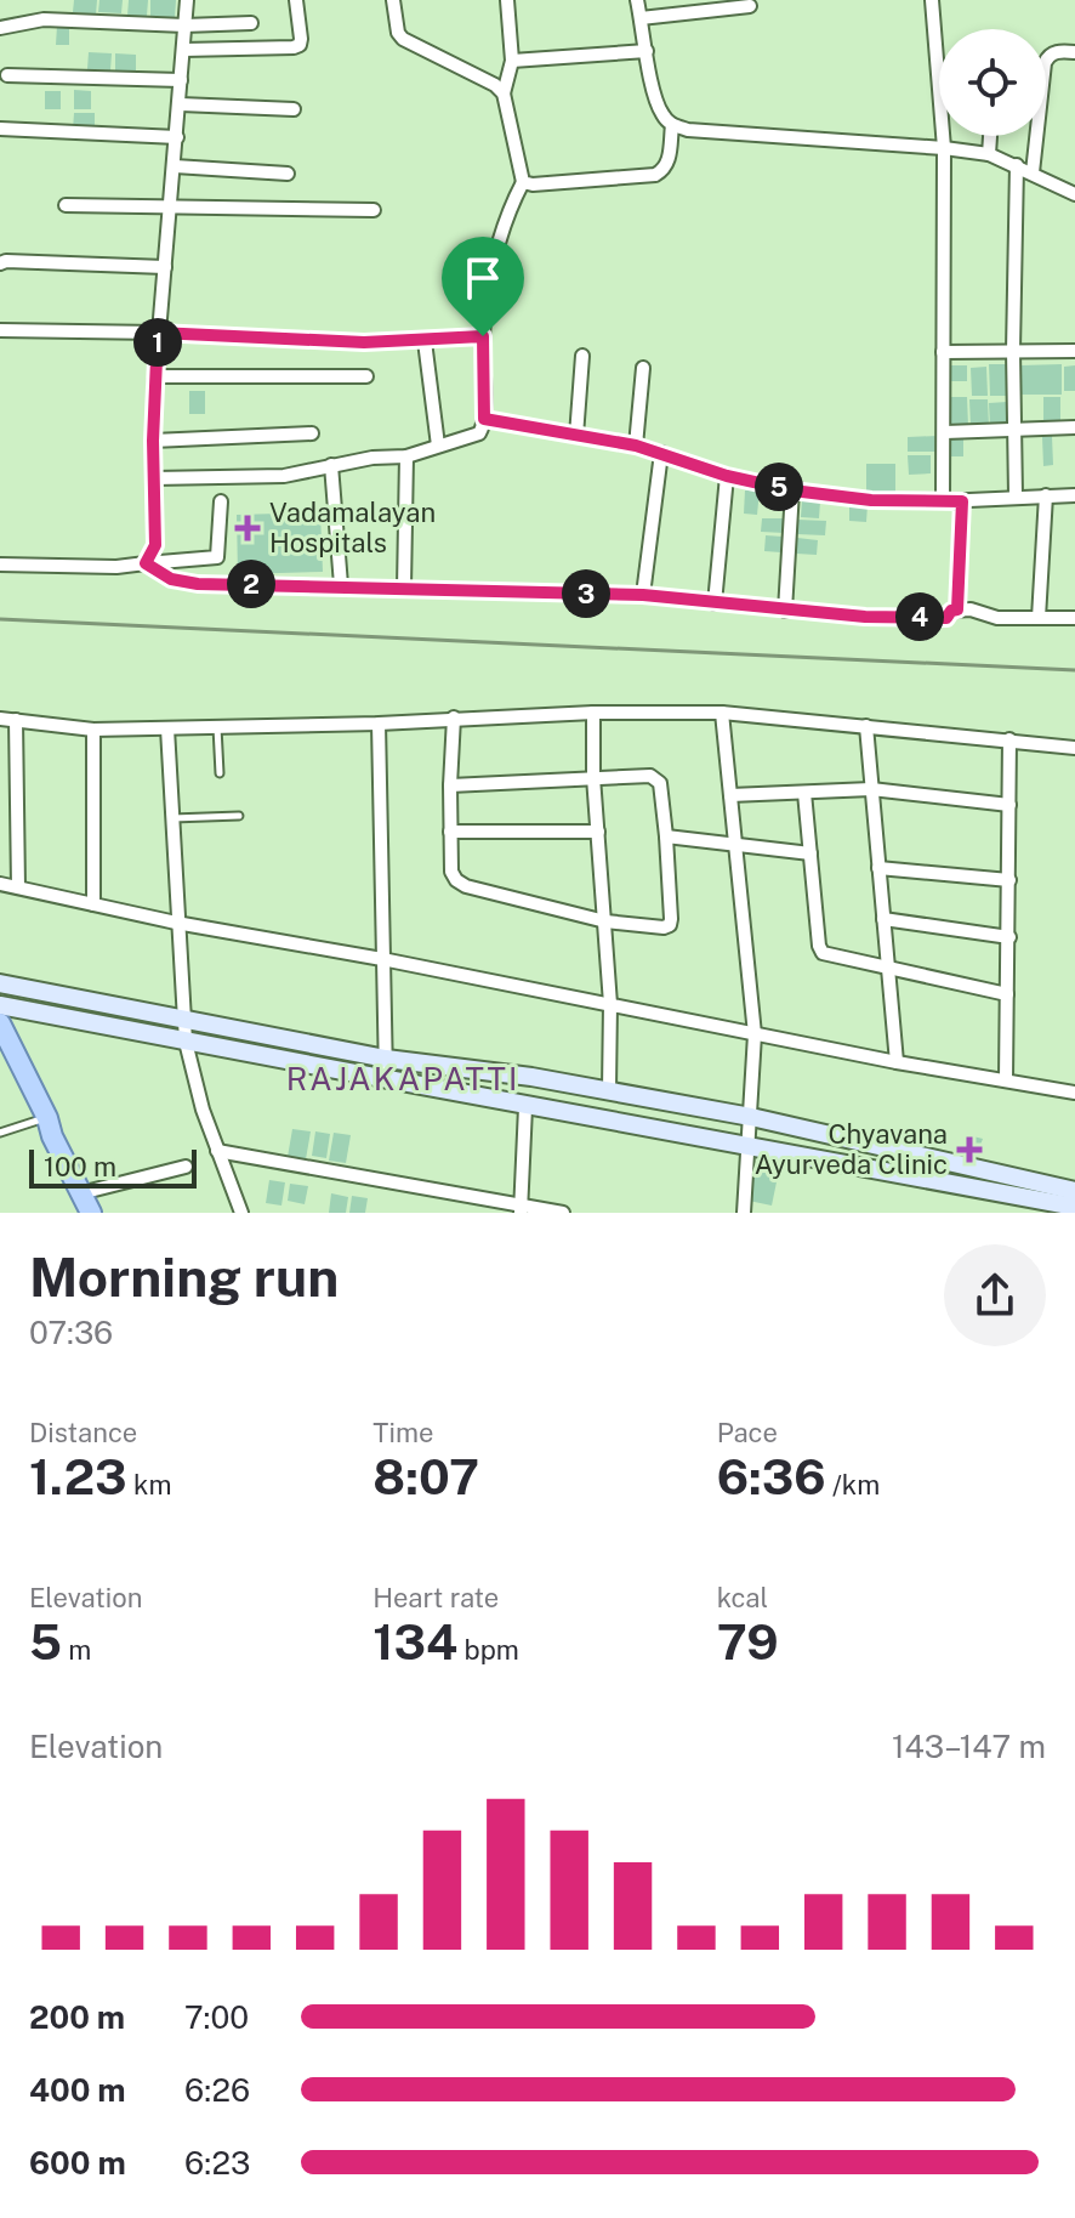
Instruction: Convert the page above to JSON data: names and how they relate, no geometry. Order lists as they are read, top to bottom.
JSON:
{
  "districts": ["RAJAKAPATTI"],
  "places": {
    "health": ["Vadamalayan Hospitals", "Chyavana Ayurveda Clinic"]
  },
  "scale_bar": "100 m",
  "page": {
    "pins": [
      "1",
      "5",
      "2",
      "3",
      "4"
    ],
    "scale": "100 m",
    "heading": ["Morning run", "07:36"],
    "stats": [
      ["Distance", "1.23 km"],
      ["Time", "8:07"],
      ["Pace", "6:36 /km"],
      ["Elevation", "5 m"],
      ["Heart rate", "134 bpm"],
      ["kcal", "79"]
    ],
    "chart": ["Elevation", "143–147 m"],
    "list": [
      {
        "name": "200 m",
        "note": "7:00"
      },
      {
        "name": "400 m",
        "note": "6:26"
      },
      {
        "name": "600 m",
        "note": "6:23"
      }
    ]
  }
}
